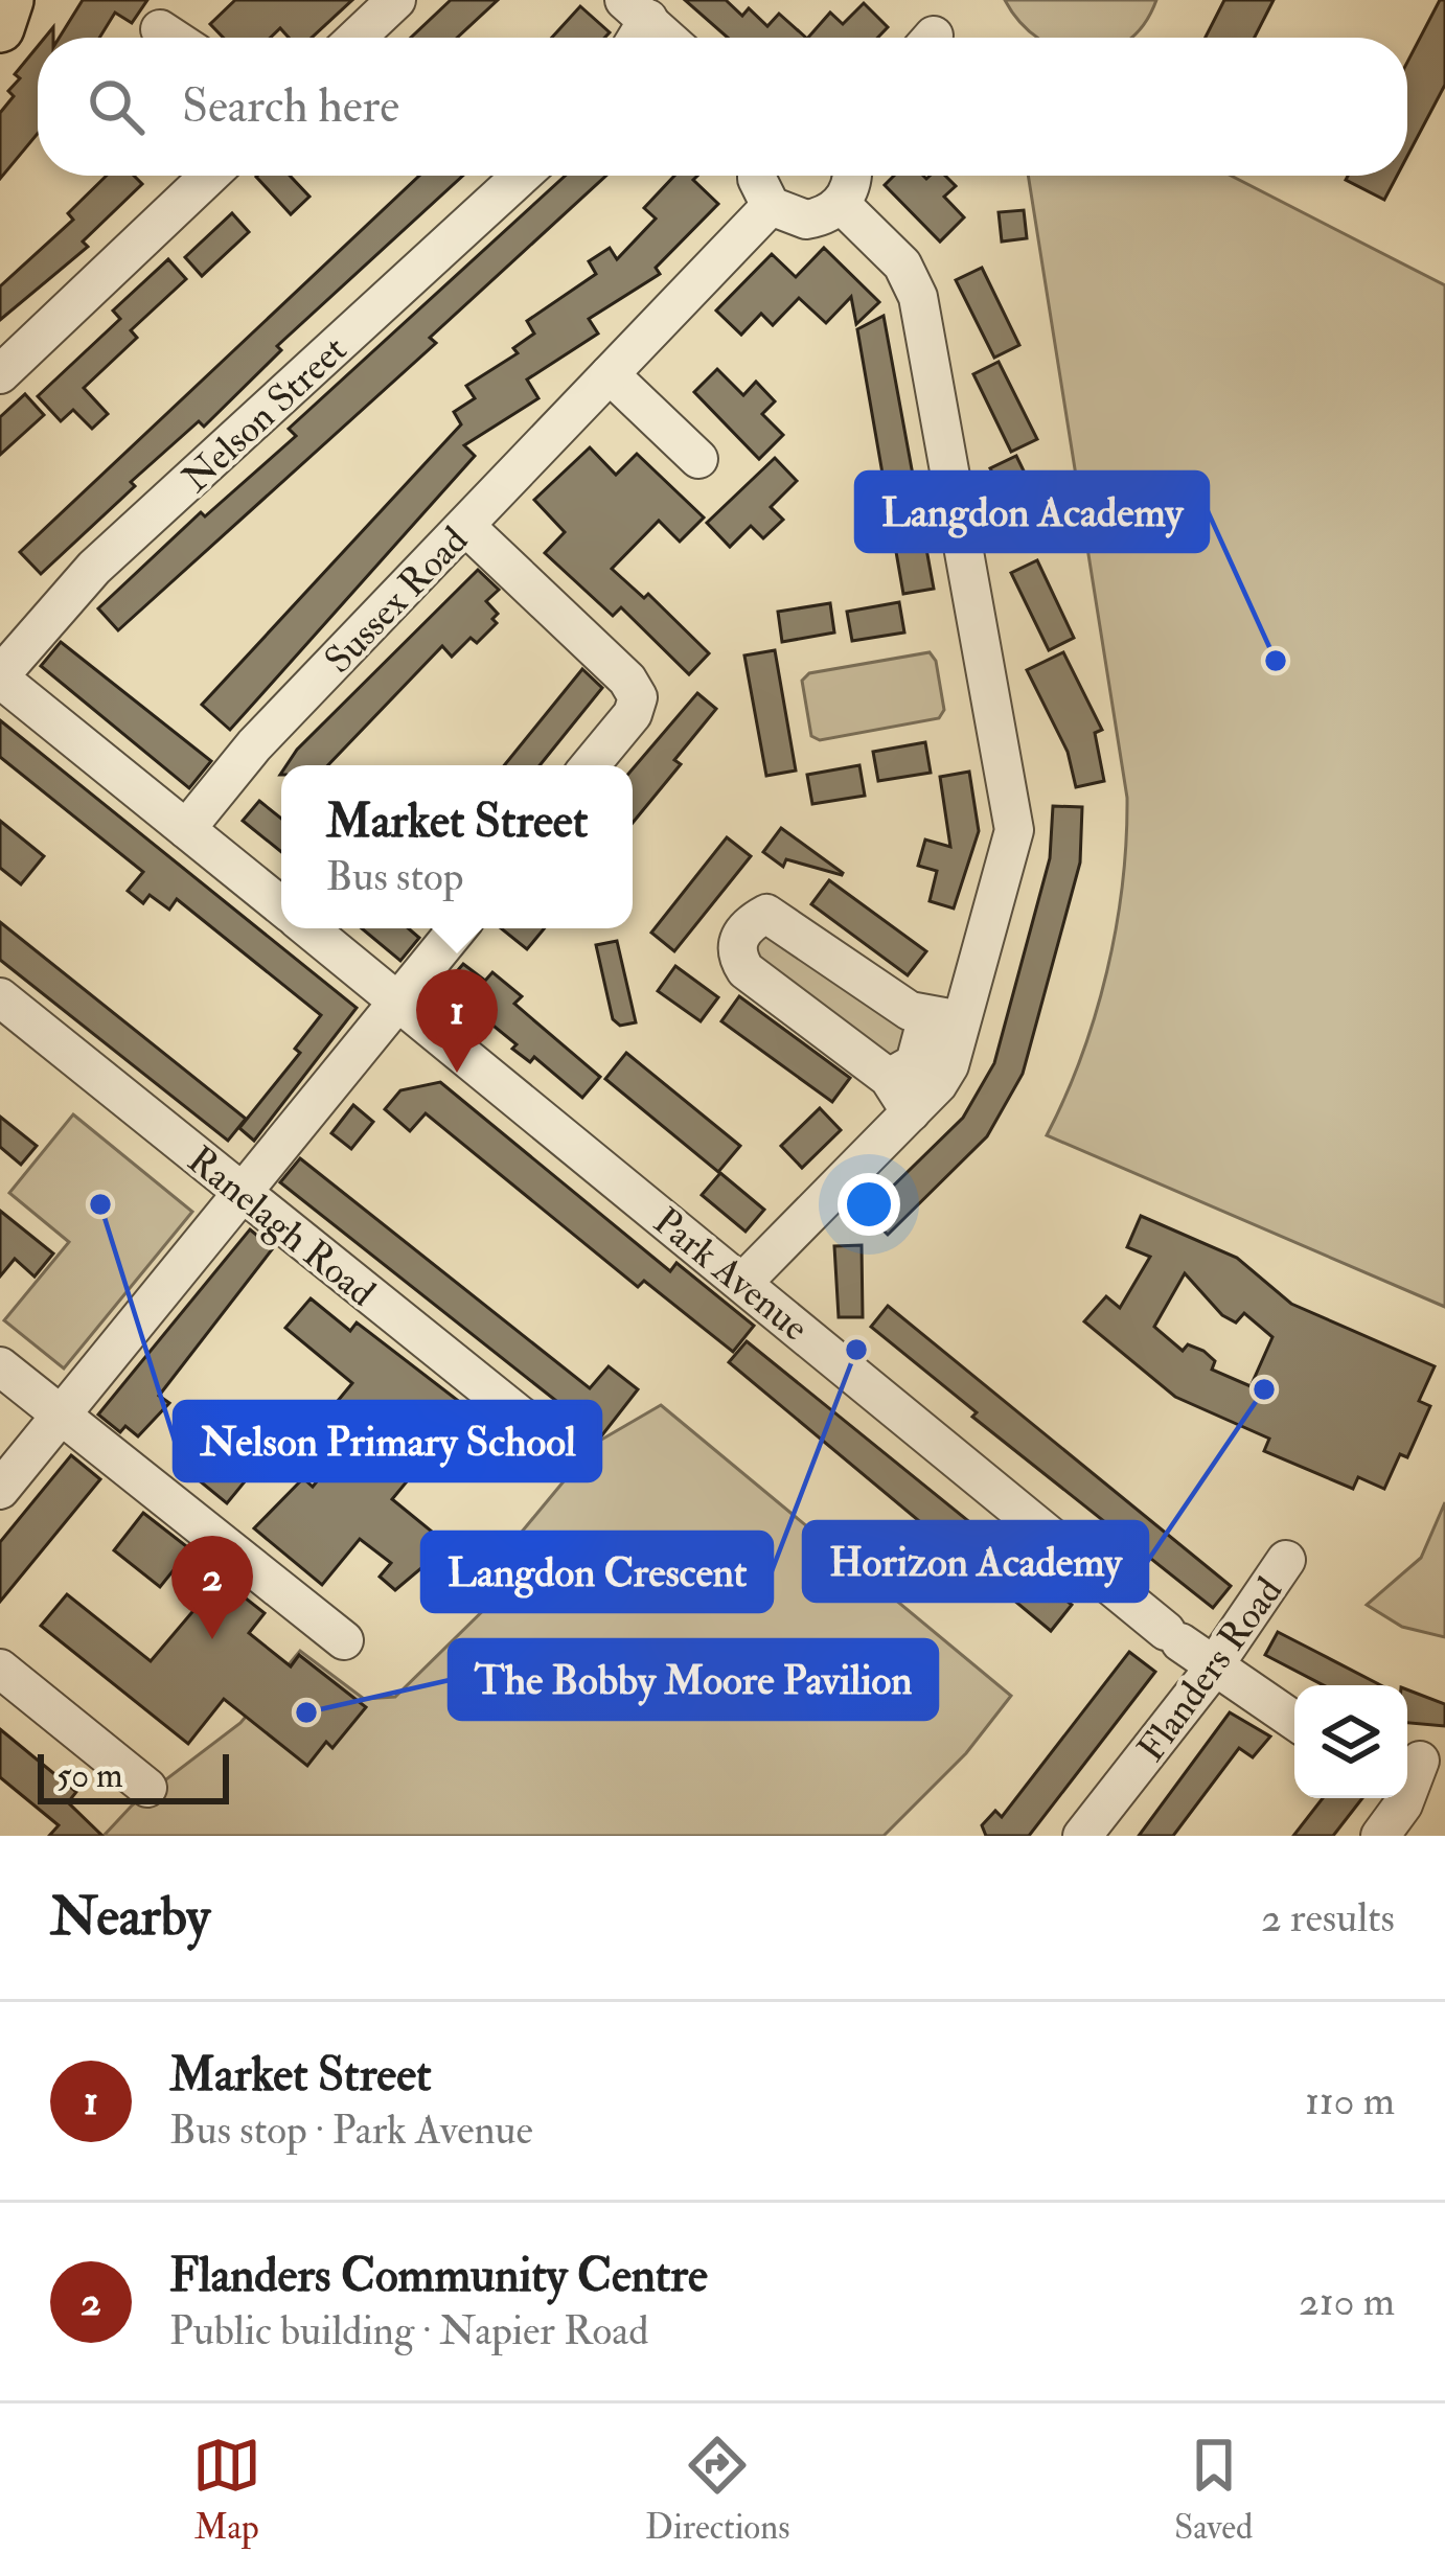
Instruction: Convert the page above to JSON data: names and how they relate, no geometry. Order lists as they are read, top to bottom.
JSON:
{
  "streets": {
    "street": [
      "Nelson Street",
      "Sussex Road",
      "Ranelagh Road",
      "Park Avenue",
      "Flanders Road"
    ]
  },
  "crossings": [
    ["Nelson Street", "Park Avenue"],
    ["Sussex Road", "Park Avenue"],
    ["Park Avenue", "Flanders Road"]
  ],
  "places": [
    "Langdon Academy",
    "Nelson Primary School",
    "Langdon Crescent",
    "Horizon Academy",
    "The Bobby Moore Pavilion"
  ],
  "scale_bar": "50 m",
  "page": {
    "search": "Search here",
    "popup": ["Market Street", "Bus stop"],
    "pins": ["1", "2"],
    "scale": "50 m",
    "heading": ["Nearby", "2 results"],
    "list": [
      {
        "mark": "1",
        "name": "Market Street",
        "note": "Bus stop · Park Avenue",
        "value": "110 m"
      },
      {
        "mark": "2",
        "name": "Flanders Community Centre",
        "note": "Public building · Napier Road",
        "value": "210 m"
      }
    ],
    "nav": ["Map", "Directions", "Saved"]
  }
}
